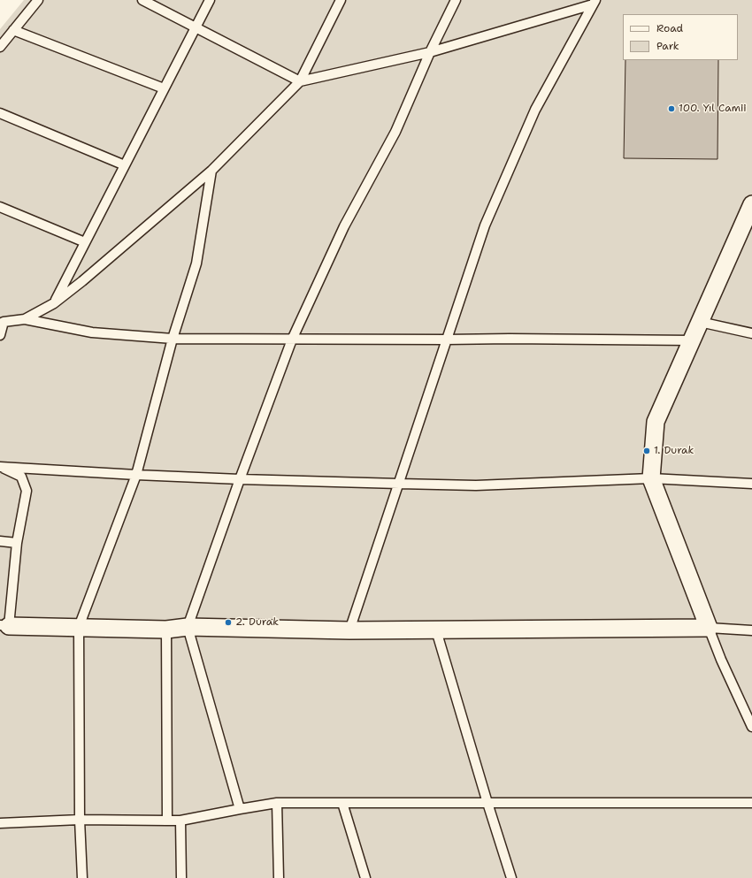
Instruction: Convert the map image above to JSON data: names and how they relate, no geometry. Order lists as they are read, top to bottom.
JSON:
{
  "places": ["100. Yıl Camii", "1. Durak", "2. Durak"],
  "legend": ["Road", "Park"]
}
